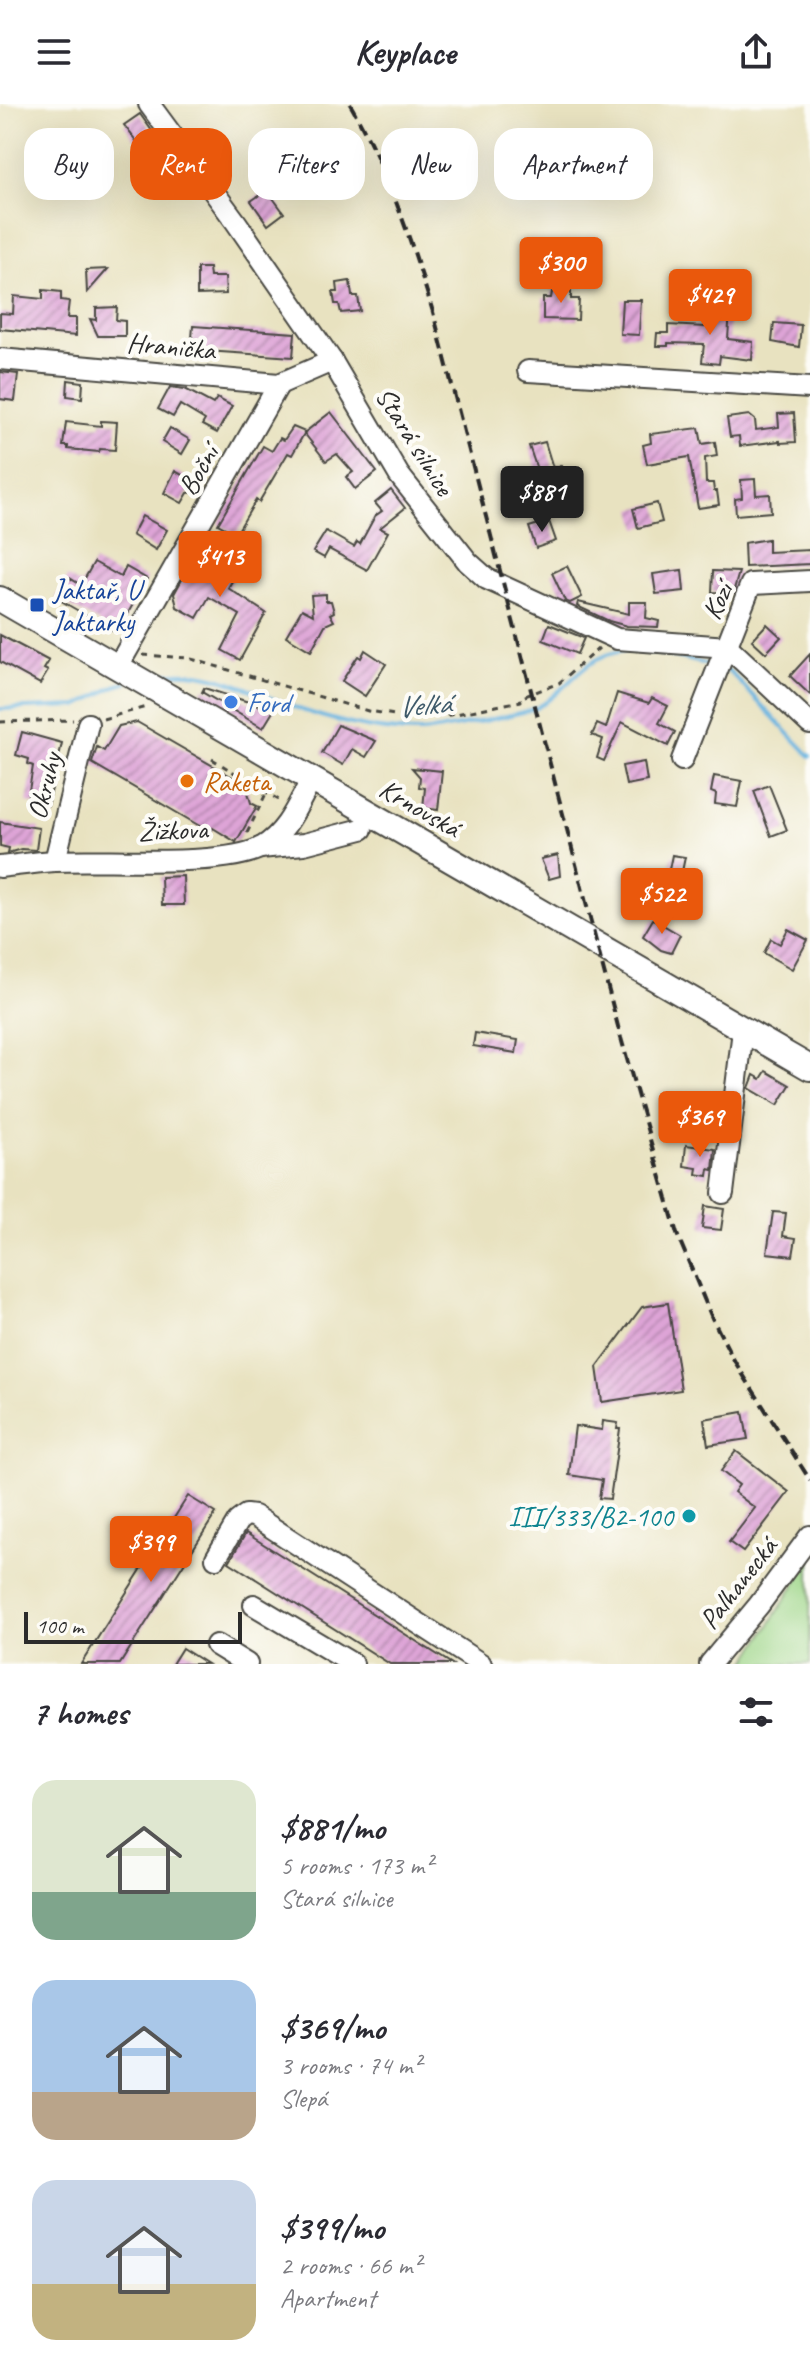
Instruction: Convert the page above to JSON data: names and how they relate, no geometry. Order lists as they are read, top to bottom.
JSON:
{
  "streets": {
    "main road": ["Krnovská"],
    "street": [
      "Hranička",
      "Stará silnice",
      "Boční",
      "Kozí",
      "Okruhy",
      "Žižkova",
      "Palhanecká"
    ]
  },
  "crossings": [
    ["Hranička", "Stará silnice"],
    ["Hranička", "Boční"],
    ["Stará silnice", "Kozí"],
    ["Boční", "Krnovská"],
    ["Okruhy", "Žižkova"],
    ["Krnovská", "Žižkova"]
  ],
  "water": ["Velká"],
  "places": {
    "transit": ["Jaktař, U Jaktarky"],
    "other": ["Ford", "Raketa", "III/333/B2-100"]
  },
  "scale_bar": "100 m",
  "page": {
    "header": "Keyplace",
    "chip": [
      "Buy",
      "Rent",
      "Filters",
      "New",
      "Apartment"
    ],
    "price": [
      "$300",
      "$429",
      "$881",
      "$413",
      "$522",
      "$369",
      "$399"
    ],
    "scale": "100 m",
    "heading": "7 homes",
    "list": [
      {
        "name": "$881/mo",
        "note": "5 rooms · 173 m² · Stará silnice"
      },
      {
        "name": "$369/mo",
        "note": "3 rooms · 74 m² · Slepá"
      },
      {
        "name": "$399/mo",
        "note": "2 rooms · 66 m² · Apartment"
      }
    ]
  }
}
